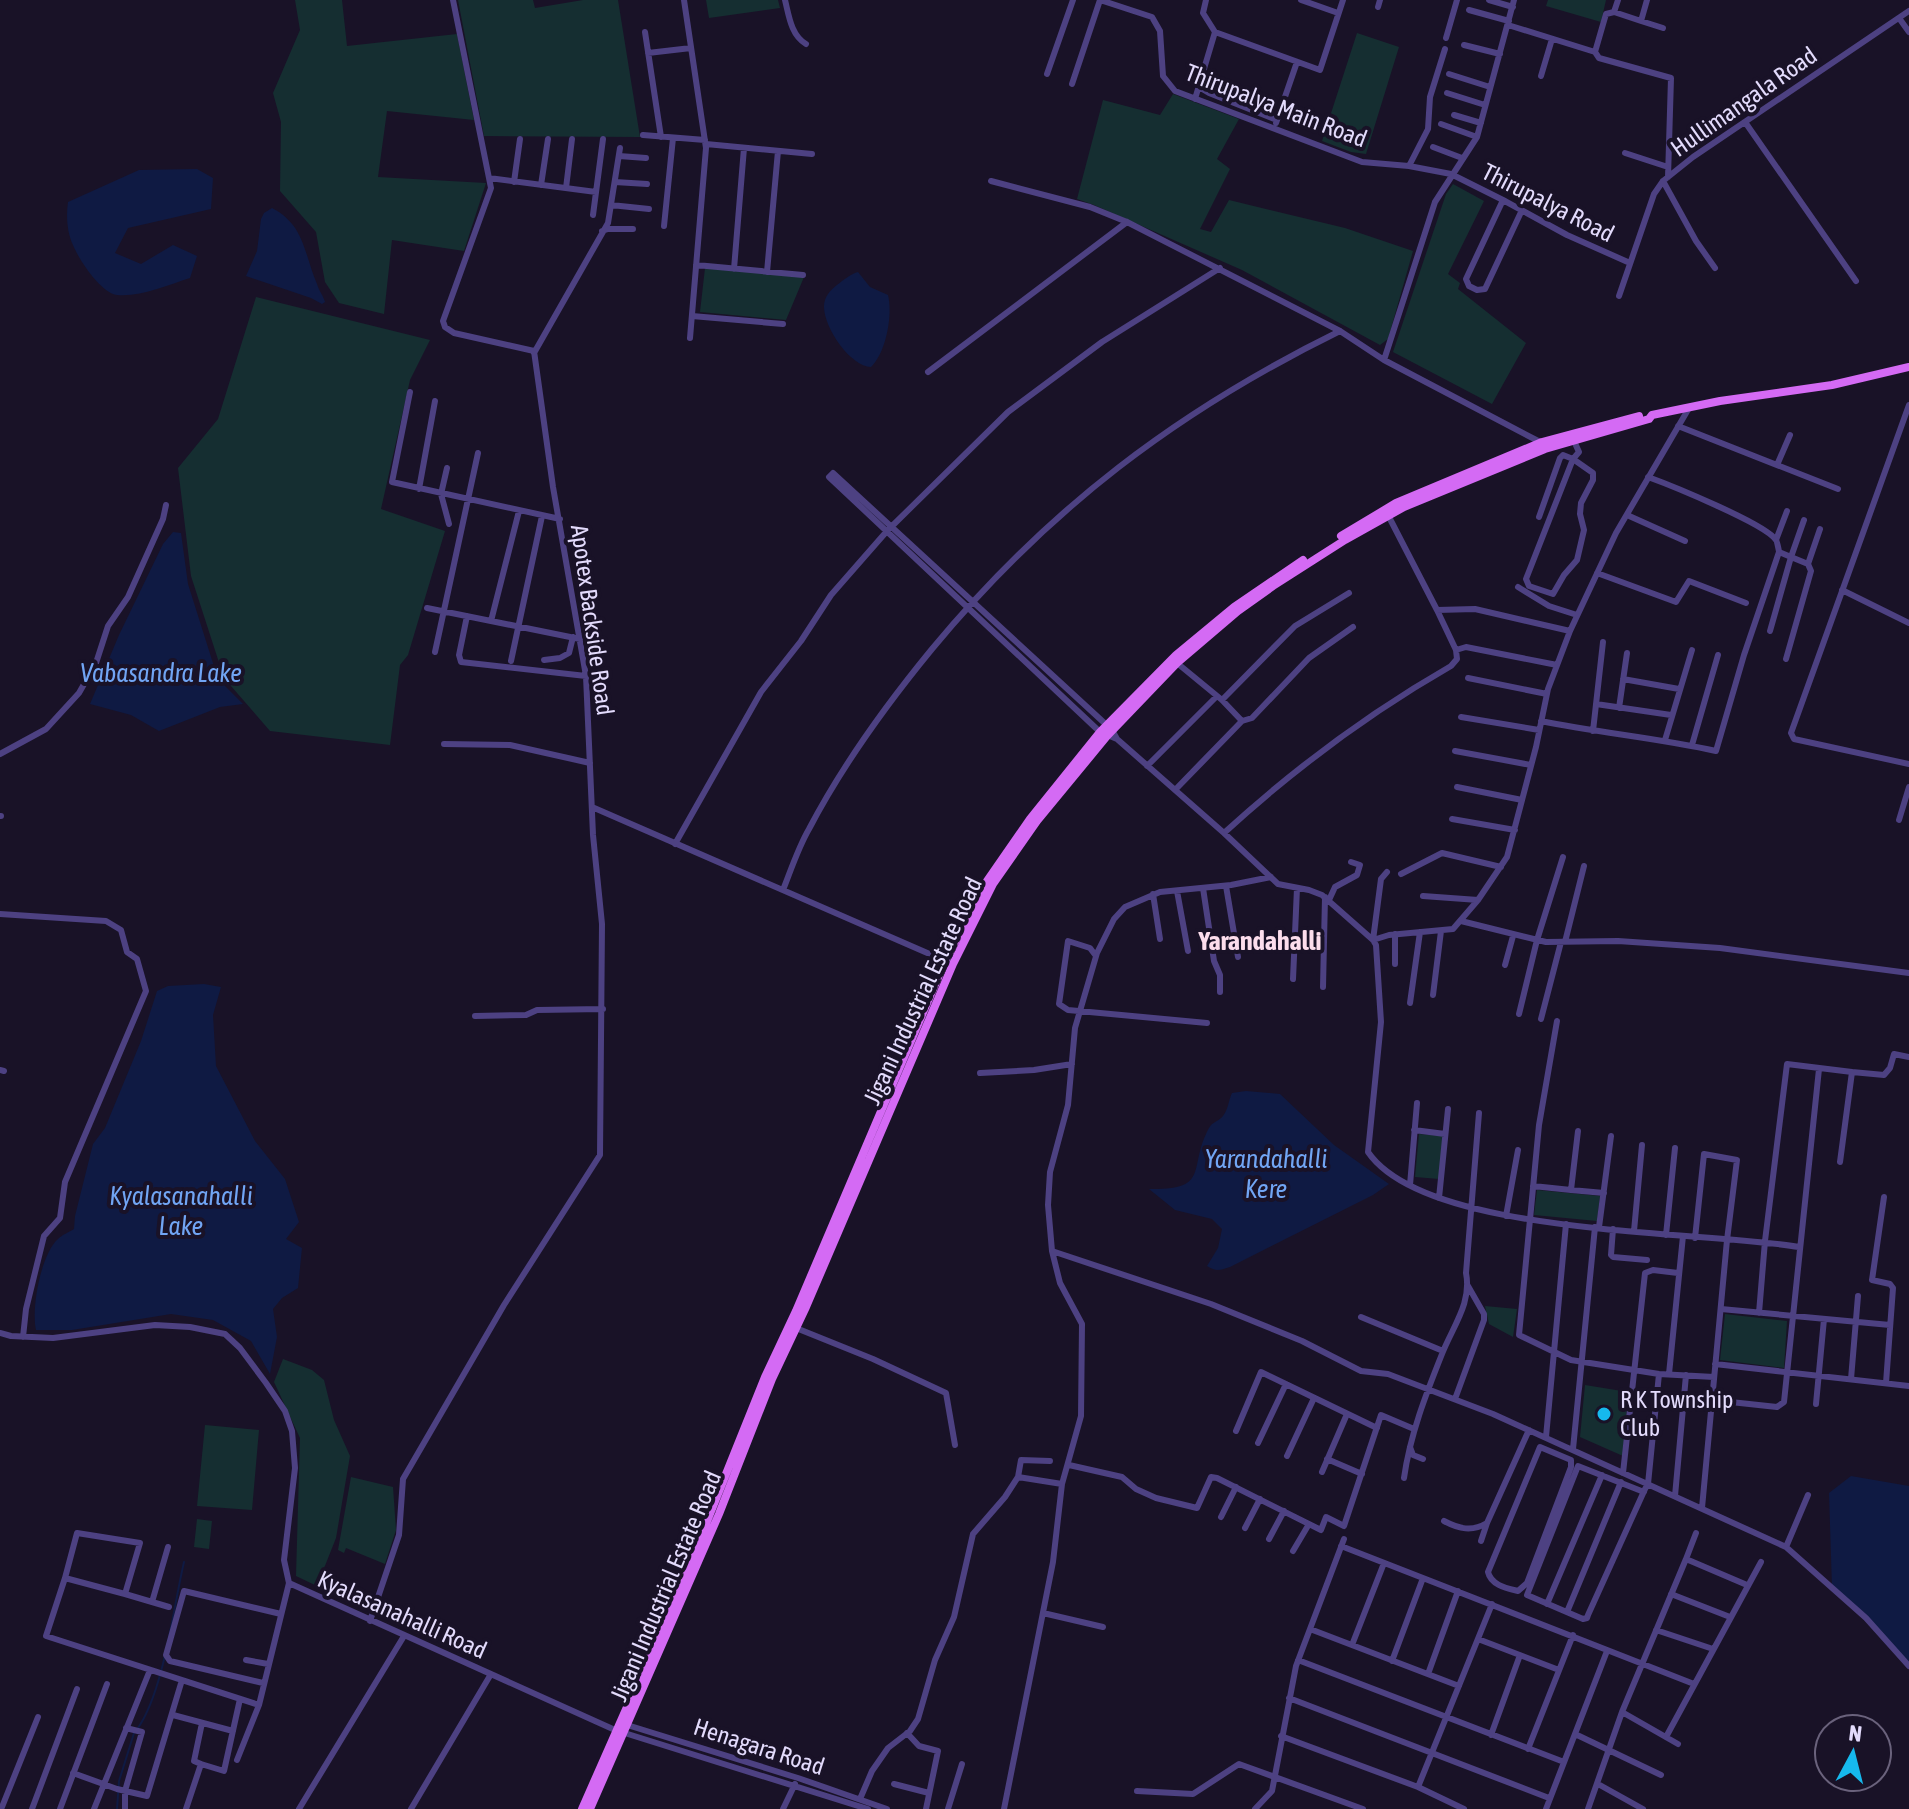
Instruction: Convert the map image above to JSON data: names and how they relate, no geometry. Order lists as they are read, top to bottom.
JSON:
{
  "streets": {
    "main road": ["Jigani Industrial Estate Road"],
    "street": [
      "Hullimangala Road",
      "Thirupalya Main Road",
      "Thirupalya Road",
      "Apotex Backside Road",
      "Kyalasanahalli Road",
      "Henagara Road"
    ]
  },
  "crossings": [
    ["Hullimangala Road", "Thirupalya Road"],
    ["Thirupalya Main Road", "Thirupalya Road"],
    ["Apotex Backside Road", "Kyalasanahalli Road"],
    ["Jigani Industrial Estate Road", "Kyalasanahalli Road"],
    ["Jigani Industrial Estate Road", "Henagara Road"],
    ["Kyalasanahalli Road", "Henagara Road"]
  ],
  "districts": ["Yarandahalli"],
  "water": ["Vabasandra Lake", "Yarandahalli Kere", "Kyalasanahalli Lake"],
  "places": ["R K Township Club"],
  "north": "top"
}
